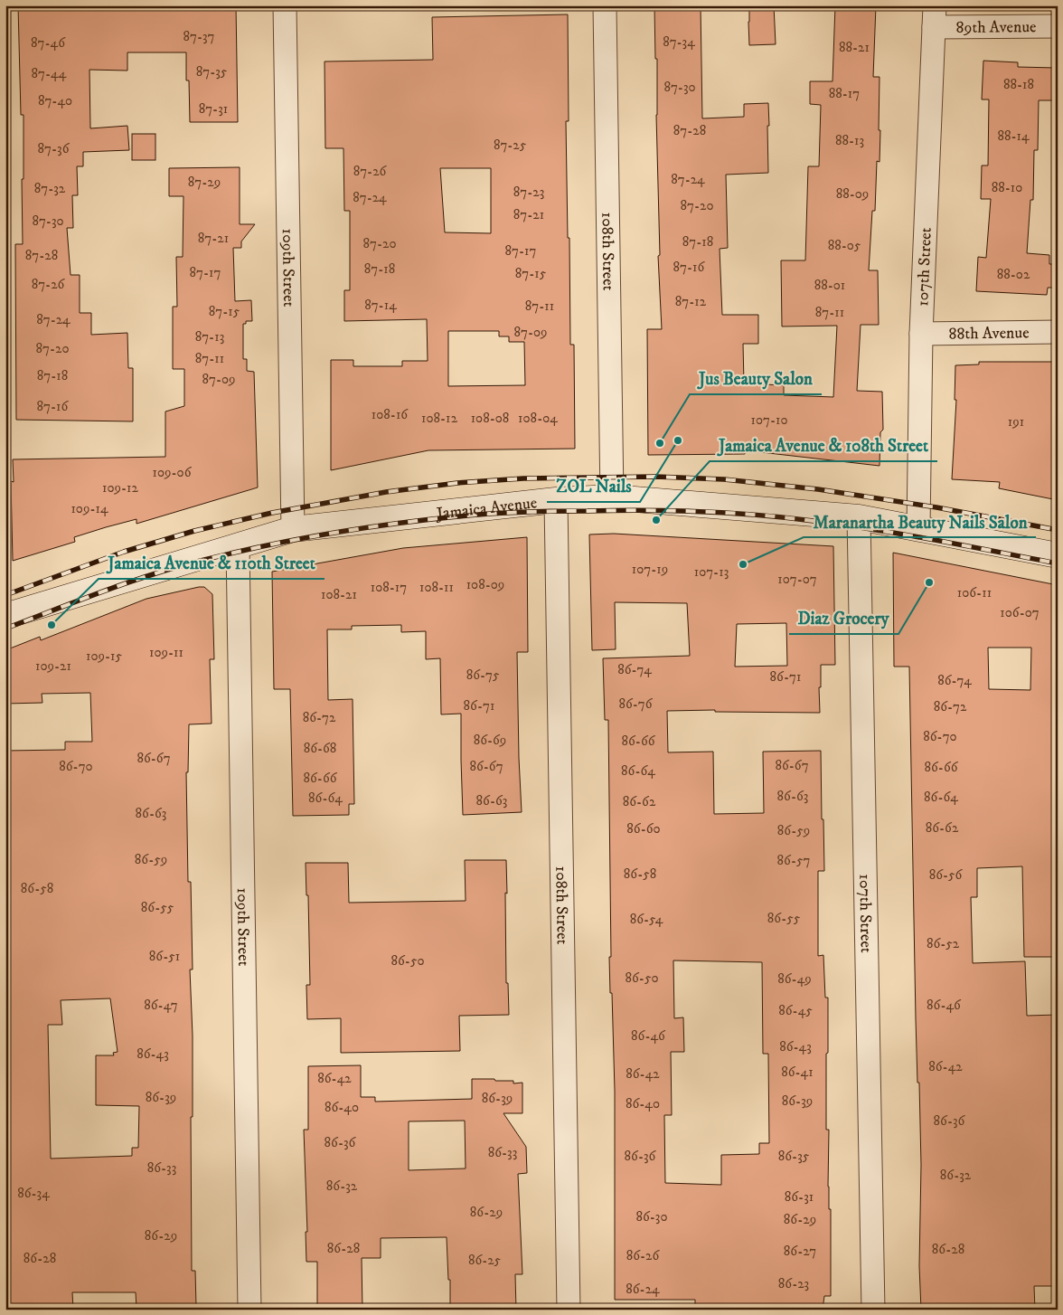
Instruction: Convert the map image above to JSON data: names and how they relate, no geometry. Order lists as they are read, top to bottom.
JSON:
{
  "streets": {
    "main road": ["Jamaica Avenue"],
    "street": [
      "89th Avenue",
      "108th Street",
      "107th Street",
      "109th Street",
      "88th Avenue"
    ]
  },
  "crossings": [
    ["89th Avenue", "107th Street"],
    ["108th Street", "Jamaica Avenue"],
    ["107th Street", "88th Avenue"],
    ["107th Street", "Jamaica Avenue"],
    ["109th Street", "Jamaica Avenue"]
  ],
  "places": [
    "ZOL Nails",
    "Jus Beauty Salon",
    "Jamaica Avenue & 108th Street",
    "Maranartha Beauty Nails Salon",
    "Diaz Grocery",
    "Jamaica Avenue & 110th Street"
  ],
  "house_numbers": [
    "87-37",
    "87-34",
    "87-46",
    "88-21",
    "87-35",
    "87-44",
    "88-18",
    "87-30",
    "88-17",
    "87-40",
    "87-31",
    "87-28",
    "88-14",
    "88-13",
    "87-25",
    "87-36",
    "87-26",
    "87-24",
    "87-29",
    "88-10",
    "87-32",
    "87-23",
    "88-09",
    "87-24",
    "87-20",
    "87-21",
    "87-30",
    "87-21",
    "87-18",
    "87-20",
    "88-05",
    "87-17",
    "87-28",
    "87-16",
    "87-18",
    "87-17",
    "87-15",
    "88-02",
    "87-26",
    "88-01",
    "87-12",
    "87-14",
    "87-11",
    "87-15",
    "87-11",
    "87-24",
    "87-09",
    "87-13",
    "87-20",
    "87-11",
    "87-18",
    "87-09",
    "87-16",
    "108-16",
    "108-12",
    "108-08",
    "108-04",
    "107-10",
    "191",
    "109-06",
    "109-12",
    "109-14",
    "107-19",
    "107-13",
    "107-07",
    "108-09",
    "108-17",
    "108-11",
    "106-11",
    "108-21",
    "106-07",
    "109-11",
    "109-15",
    "109-21",
    "86-74",
    "86-75",
    "86-71",
    "86-74",
    "86-76",
    "86-71",
    "86-72",
    "86-72",
    "86-70",
    "86-69",
    "86-66",
    "86-68",
    "86-67",
    "86-67",
    "86-70",
    "86-67",
    "86-66",
    "86-64",
    "86-66",
    "86-63",
    "86-64",
    "86-64",
    "86-63",
    "86-62",
    "86-63",
    "86-62",
    "86-60",
    "86-59",
    "86-59",
    "86-57",
    "86-58",
    "86-56",
    "86-58",
    "86-55",
    "86-55",
    "86-54",
    "86-52",
    "86-51",
    "86-50",
    "86-50",
    "86-49",
    "86-47",
    "86-46",
    "86-45",
    "86-46",
    "86-43",
    "86-43",
    "86-42",
    "86-41",
    "86-42",
    "86-42",
    "86-39",
    "86-39",
    "86-39",
    "86-40",
    "86-40",
    "86-36",
    "86-36",
    "86-33",
    "86-36",
    "86-35",
    "86-33",
    "86-32",
    "86-32",
    "86-34",
    "86-31",
    "86-29",
    "86-30",
    "86-29",
    "86-29",
    "86-28",
    "86-28",
    "86-27",
    "86-26",
    "86-28",
    "86-25",
    "86-23",
    "86-24"
  ]
}
